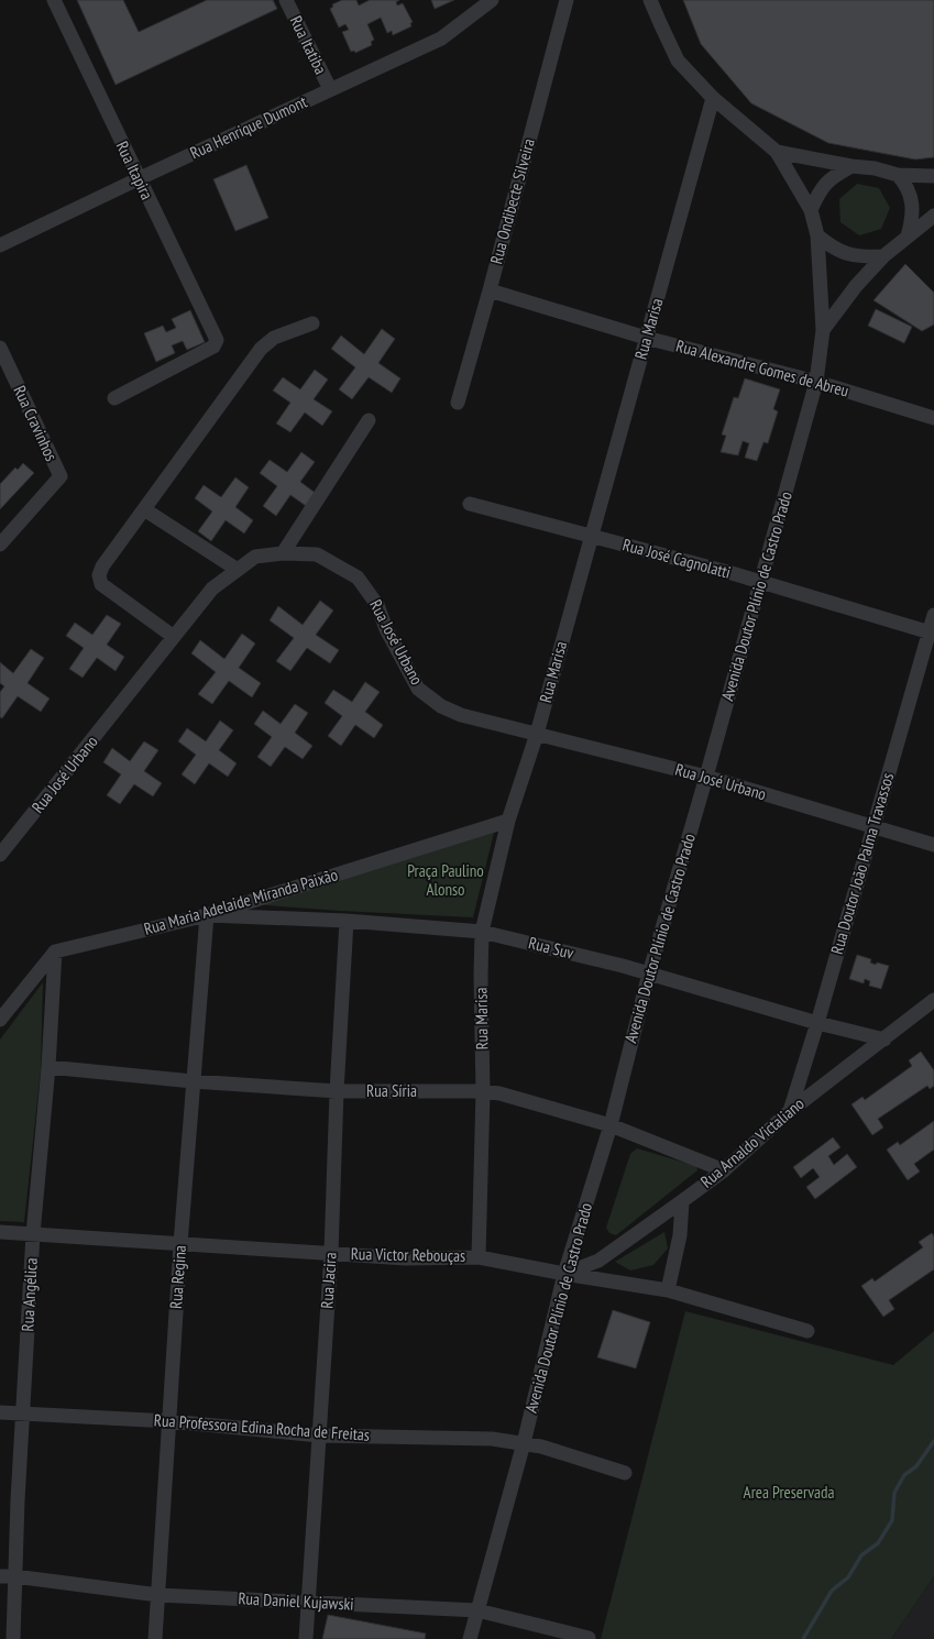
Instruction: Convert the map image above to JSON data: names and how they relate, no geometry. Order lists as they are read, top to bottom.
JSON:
{
  "streets": {
    "street": [
      "Rua Itatiba",
      "Rua Henrique Dumont",
      "Rua Itapira",
      "Rua Ondibecte Silveira",
      "Rua Marisa",
      "Rua Alexandre Gomes de Abreu",
      "Rua Cravinhos",
      "Rua José Cagnolatti",
      "Avenida Doutor Plínio de Castro Prado",
      "Rua José Urbano",
      "Rua Doutor João Palma Travassos",
      "Rua Maria Adelaide Miranda Paixão",
      "Rua Suv",
      "Rua Síria",
      "Rua Arnaldo Victaliano",
      "Rua Victor Rebouças",
      "Rua Regina",
      "Rua Jacira",
      "Rua Angélica",
      "Rua Professora Edina Rocha de Freitas",
      "Rua Daniel Kujawski"
    ]
  },
  "crossings": [
    ["Rua Itatiba", "Rua Henrique Dumont"],
    ["Rua Henrique Dumont", "Rua Itapira"],
    ["Rua Ondibecte Silveira", "Rua Alexandre Gomes de Abreu"],
    ["Rua Marisa", "Rua Alexandre Gomes de Abreu"],
    ["Rua Marisa", "Rua José Cagnolatti"],
    ["Rua Marisa", "Avenida Doutor Plínio de Castro Prado"],
    ["Rua Marisa", "Rua José Urbano"],
    ["Rua Marisa", "Rua Maria Adelaide Miranda Paixão"],
    ["Rua Marisa", "Rua Suv"],
    ["Rua Marisa", "Rua Síria"],
    ["Rua Marisa", "Rua Victor Rebouças"],
    ["Rua Alexandre Gomes de Abreu", "Avenida Doutor Plínio de Castro Prado"],
    ["Rua José Cagnolatti", "Avenida Doutor Plínio de Castro Prado"],
    ["Rua José Cagnolatti", "Rua Doutor João Palma Travassos"],
    ["Avenida Doutor Plínio de Castro Prado", "Rua José Urbano"],
    ["Avenida Doutor Plínio de Castro Prado", "Rua Suv"],
    ["Avenida Doutor Plínio de Castro Prado", "Rua Síria"],
    ["Avenida Doutor Plínio de Castro Prado", "Rua Arnaldo Victaliano"],
    ["Avenida Doutor Plínio de Castro Prado", "Rua Victor Rebouças"],
    ["Avenida Doutor Plínio de Castro Prado", "Rua Professora Edina Rocha de Freitas"],
    ["Avenida Doutor Plínio de Castro Prado", "Rua Daniel Kujawski"],
    ["Rua José Urbano", "Rua Doutor João Palma Travassos"],
    ["Rua Doutor João Palma Travassos", "Rua Suv"],
    ["Rua Doutor João Palma Travassos", "Rua Arnaldo Victaliano"],
    ["Rua Maria Adelaide Miranda Paixão", "Rua Suv"],
    ["Rua Maria Adelaide Miranda Paixão", "Rua Regina"],
    ["Rua Maria Adelaide Miranda Paixão", "Rua Angélica"],
    ["Rua Suv", "Rua Arnaldo Victaliano"],
    ["Rua Suv", "Rua Regina"],
    ["Rua Suv", "Rua Jacira"],
    ["Rua Síria", "Rua Arnaldo Victaliano"],
    ["Rua Síria", "Rua Regina"],
    ["Rua Síria", "Rua Jacira"],
    ["Rua Síria", "Rua Angélica"],
    ["Rua Arnaldo Victaliano", "Rua Victor Rebouças"],
    ["Rua Victor Rebouças", "Rua Regina"],
    ["Rua Victor Rebouças", "Rua Jacira"],
    ["Rua Victor Rebouças", "Rua Angélica"],
    ["Rua Regina", "Rua Professora Edina Rocha de Freitas"],
    ["Rua Regina", "Rua Daniel Kujawski"],
    ["Rua Jacira", "Rua Professora Edina Rocha de Freitas"],
    ["Rua Jacira", "Rua Daniel Kujawski"],
    ["Rua Angélica", "Rua Professora Edina Rocha de Freitas"],
    ["Rua Angélica", "Rua Daniel Kujawski"]
  ],
  "parks": ["Praça Paulino Alonso", "Area Preservada"]
}
